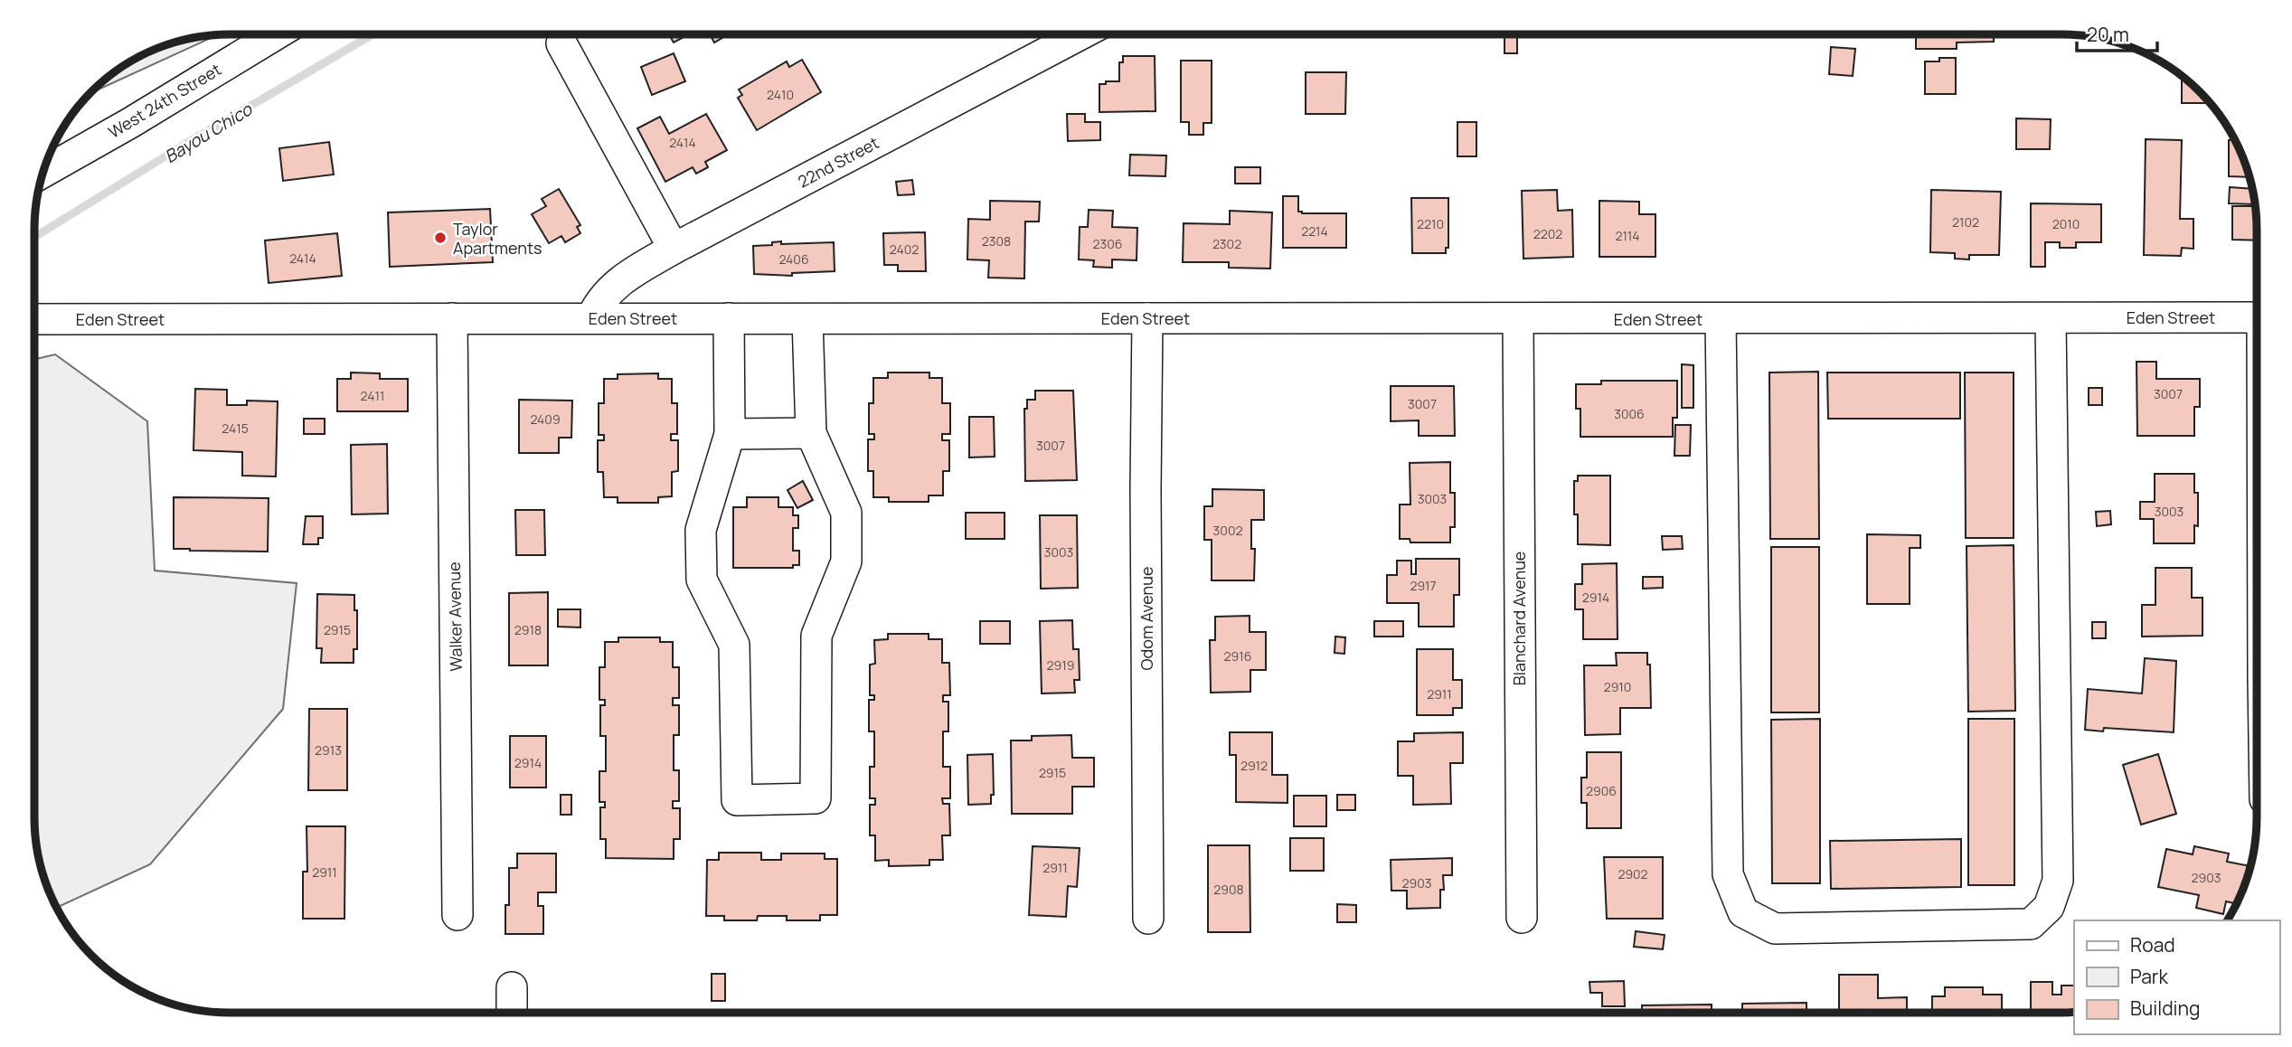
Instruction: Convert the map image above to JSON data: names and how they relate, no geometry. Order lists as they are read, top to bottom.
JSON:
{
  "streets": {
    "street": [
      "West 24th Street",
      "22nd Street",
      "Eden Street",
      "Walker Avenue",
      "Odom Avenue",
      "Blanchard Avenue"
    ]
  },
  "crossings": [
    ["22nd Street", "Eden Street"],
    ["Eden Street", "Walker Avenue"],
    ["Eden Street", "Odom Avenue"],
    ["Eden Street", "Blanchard Avenue"]
  ],
  "water": ["Bayou Chico"],
  "places": ["Taylor Apartments"],
  "house_numbers": [
    "2410",
    "2414",
    "2102",
    "2210",
    "2010",
    "2214",
    "2202",
    "2114",
    "2308",
    "2306",
    "2302",
    "2402",
    "2414",
    "2406",
    "3007",
    "2411",
    "3007",
    "3006",
    "2409",
    "2415",
    "3007",
    "3003",
    "3003",
    "3002",
    "3003",
    "2917",
    "2914",
    "2915",
    "2918",
    "2916",
    "2919",
    "2910",
    "2911",
    "2913",
    "2914",
    "2912",
    "2915",
    "2906",
    "2911",
    "2911",
    "2902",
    "2903",
    "2903",
    "2908"
  ],
  "legend": ["Road", "Park", "Building"],
  "scale_bar": "20 m"
}
